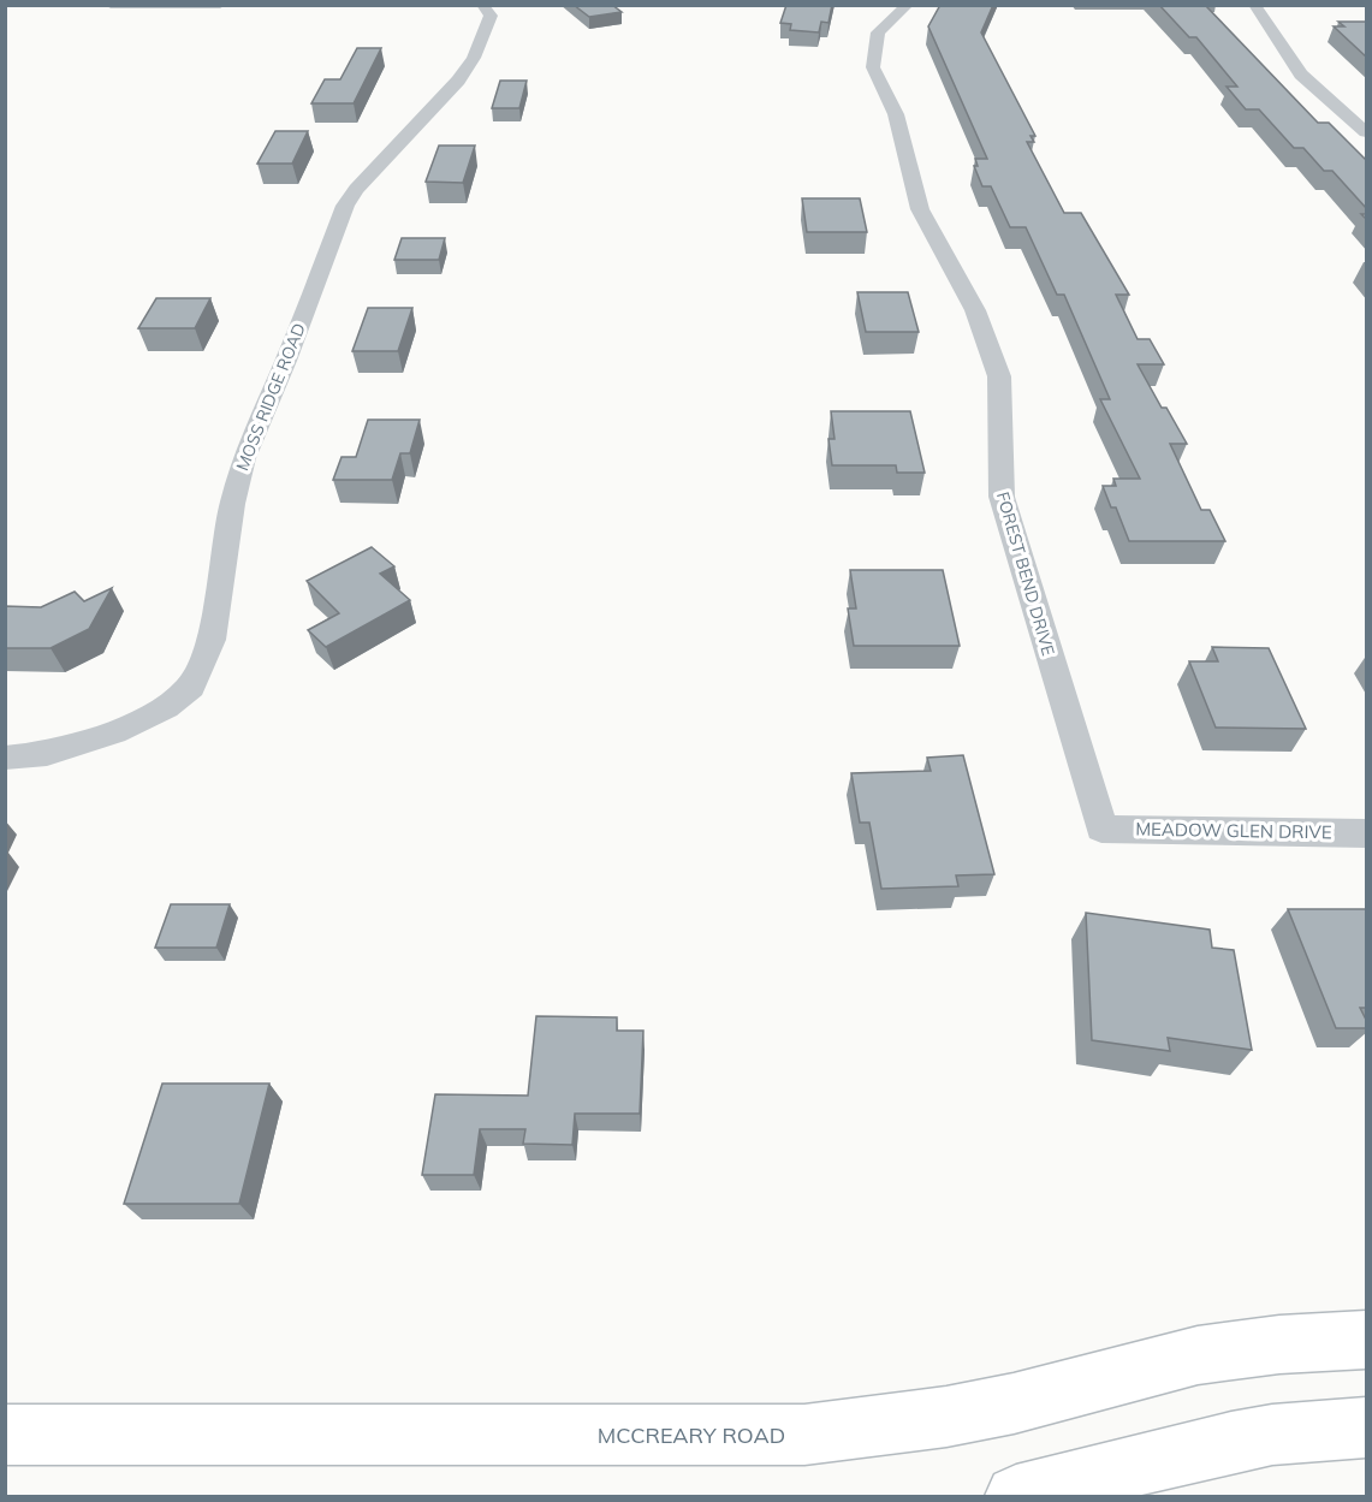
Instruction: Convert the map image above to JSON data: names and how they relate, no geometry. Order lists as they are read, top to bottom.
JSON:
{
  "streets": {
    "main road": ["MCCREARY ROAD"],
    "street": ["MOSS RIDGE ROAD", "FOREST BEND DRIVE", "MEADOW GLEN DRIVE"]
  },
  "crossings": [
    ["FOREST BEND DRIVE", "MEADOW GLEN DRIVE"]
  ]
}
